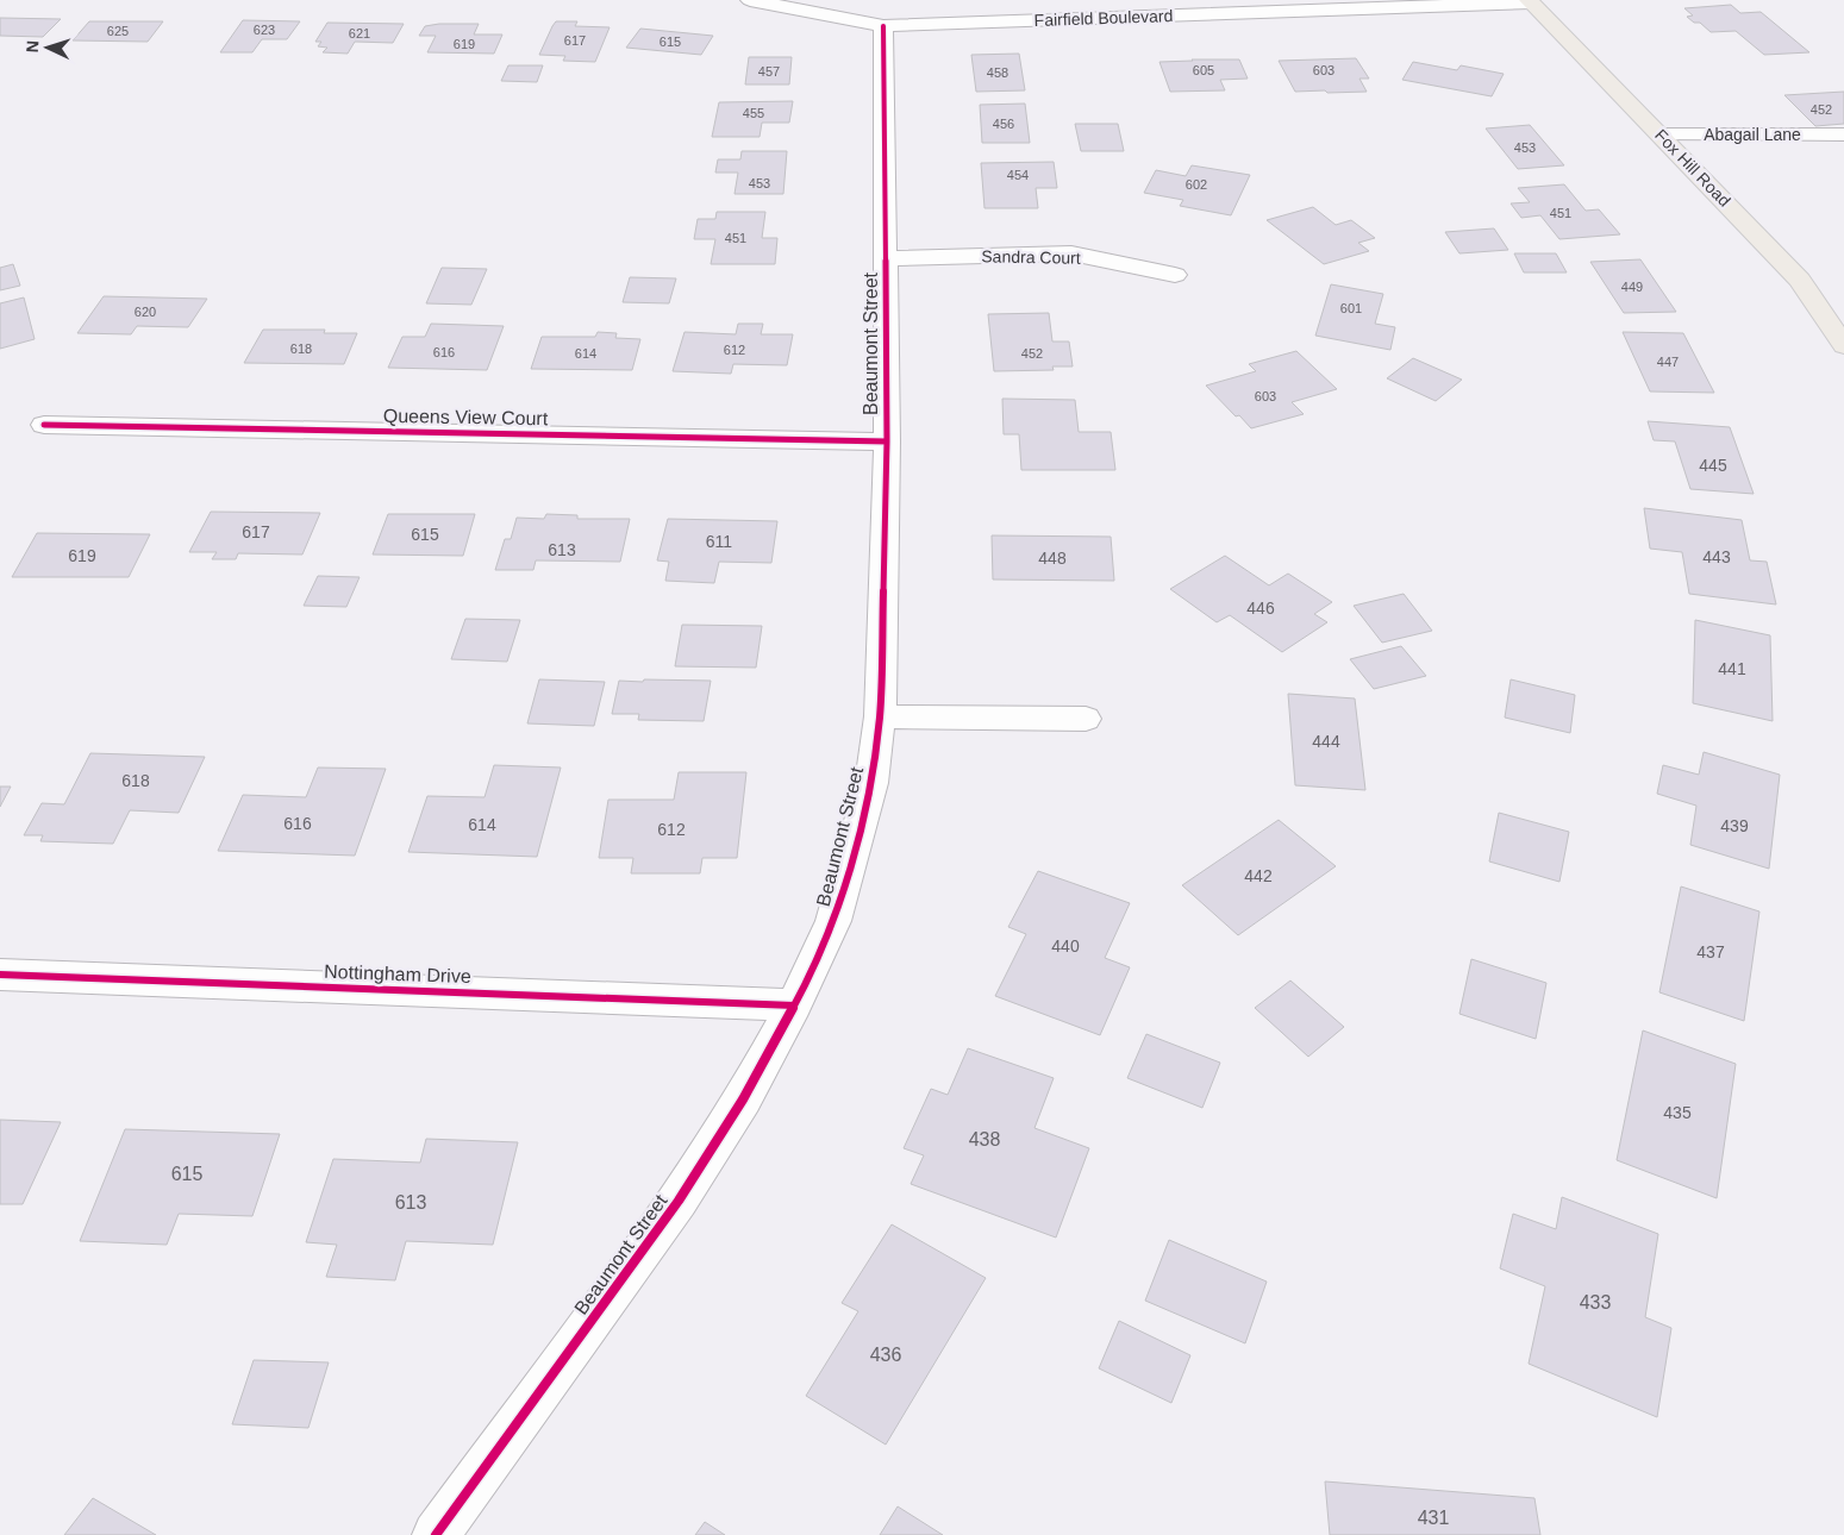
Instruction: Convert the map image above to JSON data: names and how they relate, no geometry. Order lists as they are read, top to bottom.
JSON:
{
  "streets": {
    "main road": ["Fox Hill Road"],
    "street": [
      "Fairfield Boulevard",
      "Abagail Lane",
      "Sandra Court",
      "Beaumont Street",
      "Queens View Court",
      "Nottingham Drive"
    ]
  },
  "crossings": [
    ["Fairfield Boulevard", "Fox Hill Road"],
    ["Fairfield Boulevard", "Beaumont Street"],
    ["Abagail Lane", "Fox Hill Road"],
    ["Sandra Court", "Beaumont Street"],
    ["Beaumont Street", "Queens View Court"],
    ["Beaumont Street", "Nottingham Drive"]
  ],
  "house_numbers": [
    "623",
    "625",
    "621",
    "617",
    "615",
    "619",
    "605",
    "603",
    "457",
    "458",
    "452",
    "455",
    "456",
    "453",
    "454",
    "453",
    "602",
    "451",
    "451",
    "449",
    "601",
    "620",
    "618",
    "612",
    "616",
    "614",
    "452",
    "447",
    "603",
    "445",
    "617",
    "615",
    "611",
    "613",
    "619",
    "443",
    "448",
    "446",
    "441",
    "444",
    "618",
    "616",
    "614",
    "439",
    "612",
    "442",
    "440",
    "437",
    "435",
    "438",
    "615",
    "613",
    "433",
    "436",
    "431"
  ],
  "north": "left"
}
